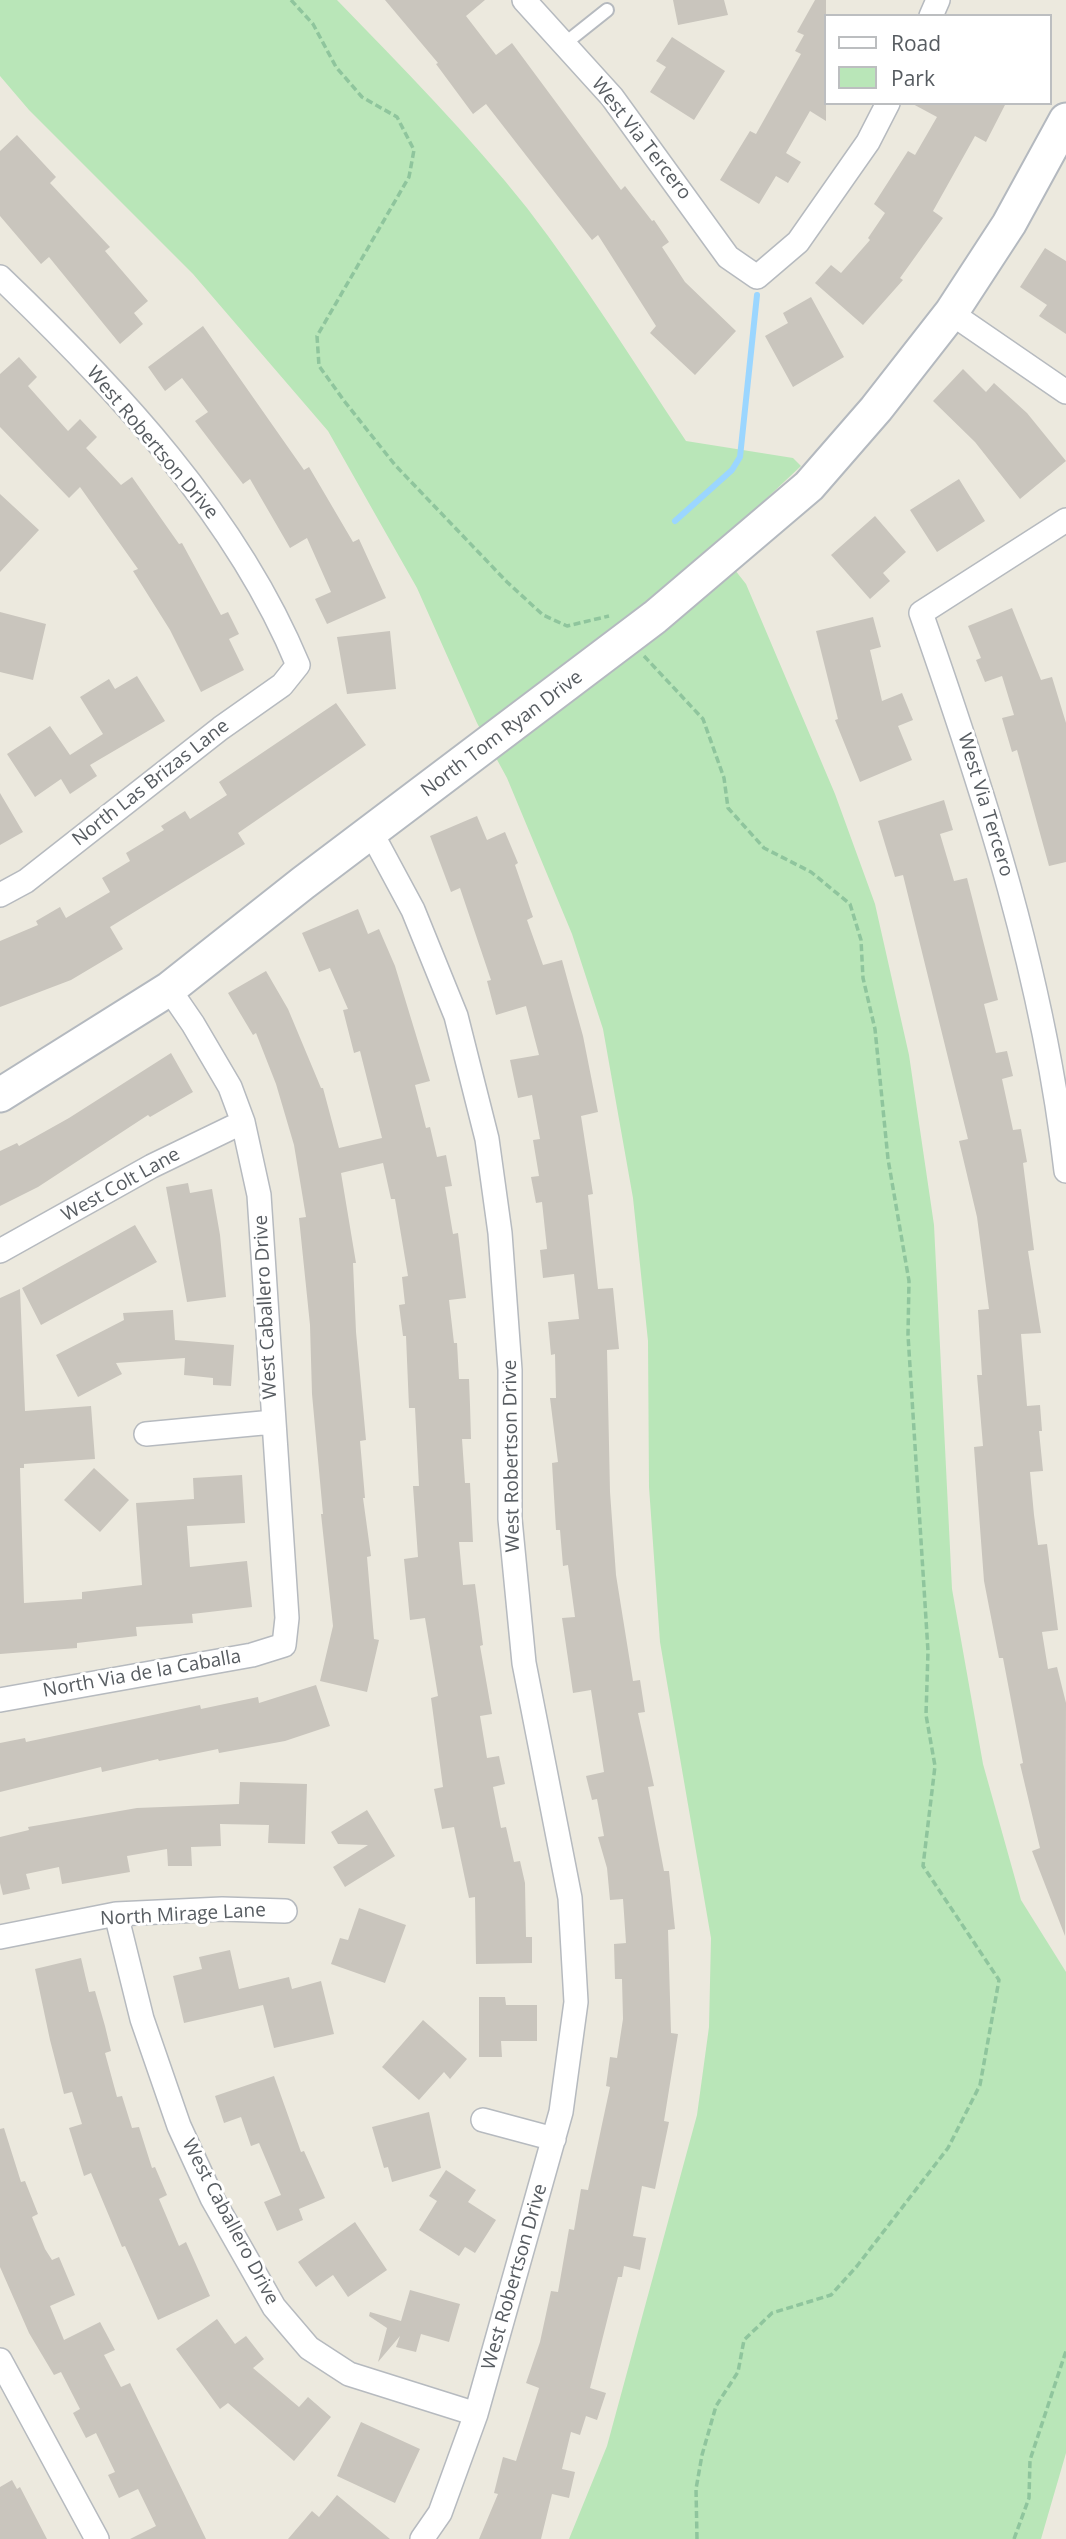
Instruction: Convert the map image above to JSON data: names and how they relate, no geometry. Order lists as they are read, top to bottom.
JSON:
{
  "streets": {
    "street": [
      "West Via Tercero",
      "West Robertson Drive",
      "North Tom Ryan Drive",
      "North Las Brizas Lane",
      "West Colt Lane",
      "West Caballero Drive",
      "North Via de la Caballa",
      "North Mirage Lane"
    ]
  },
  "crossings": [
    ["West Robertson Drive", "North Tom Ryan Drive"],
    ["West Robertson Drive", "North Las Brizas Lane"],
    ["West Robertson Drive", "West Caballero Drive"],
    ["North Tom Ryan Drive", "West Caballero Drive"],
    ["West Colt Lane", "West Caballero Drive"],
    ["West Caballero Drive", "North Via de la Caballa"],
    ["West Caballero Drive", "North Mirage Lane"]
  ],
  "legend": ["Road", "Park"]
}
